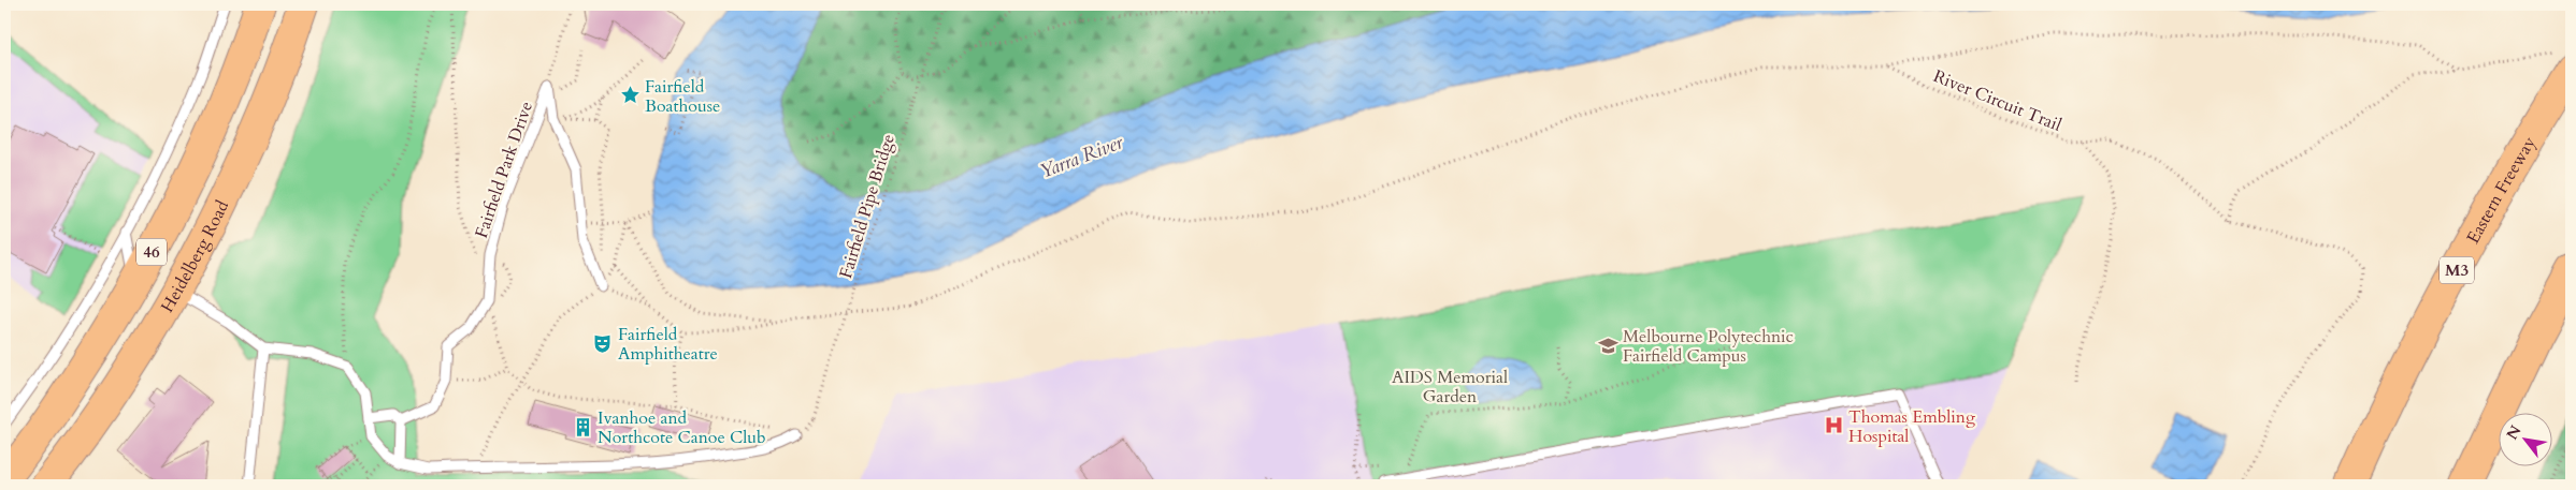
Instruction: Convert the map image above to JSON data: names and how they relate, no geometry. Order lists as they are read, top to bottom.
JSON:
{
  "streets": {
    "main road": [
      "Eastern Freeway",
      "46",
      "Heidelberg Road",
      "M3"
    ],
    "lane": ["Fairfield Park Drive"],
    "path": ["River Circuit Trail", "Fairfield Pipe Bridge"]
  },
  "water": ["Yarra River"],
  "parks": ["AIDS Memorial Garden"],
  "places": {
    "place": ["Fairfield Boathouse"],
    "theatre": ["Fairfield Amphitheatre"],
    "school or university": ["Melbourne Polytechnic Fairfield Campus"],
    "hospital": ["Thomas Embling Hospital"],
    "building": ["Ivanhoe and Northcote Canoe Club"]
  },
  "north": "top left"
}
